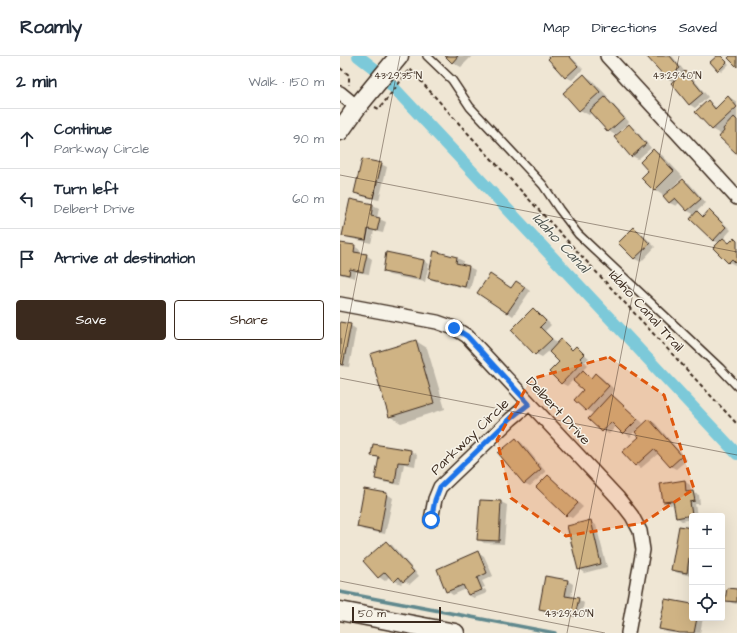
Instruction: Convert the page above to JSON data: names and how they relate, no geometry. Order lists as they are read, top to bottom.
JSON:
{
  "streets": {
    "street": ["Delbert Drive", "Parkway Circle"],
    "path": ["Idaho Canal Trail"]
  },
  "crossings": [
    ["Delbert Drive", "Parkway Circle"]
  ],
  "water": ["Idaho Canal"],
  "scale_bar": "50 m",
  "page": {
    "header": "Roamly",
    "nav": ["Map", "Directions", "Saved"],
    "heading": ["2 min", "Walk · 150 m"],
    "list": [
      ["Continue", "Parkway Circle", "90 m"],
      ["Turn left", "Delbert Drive", "60 m"],
      "Arrive at destination"
    ],
    "buttons": ["Save", "Share"],
    "map_buttons": ["+", "−"],
    "scale": "50 m"
  },
  "coordinates": ["43°29'35\"N", "43°29'40\"N"]
}
